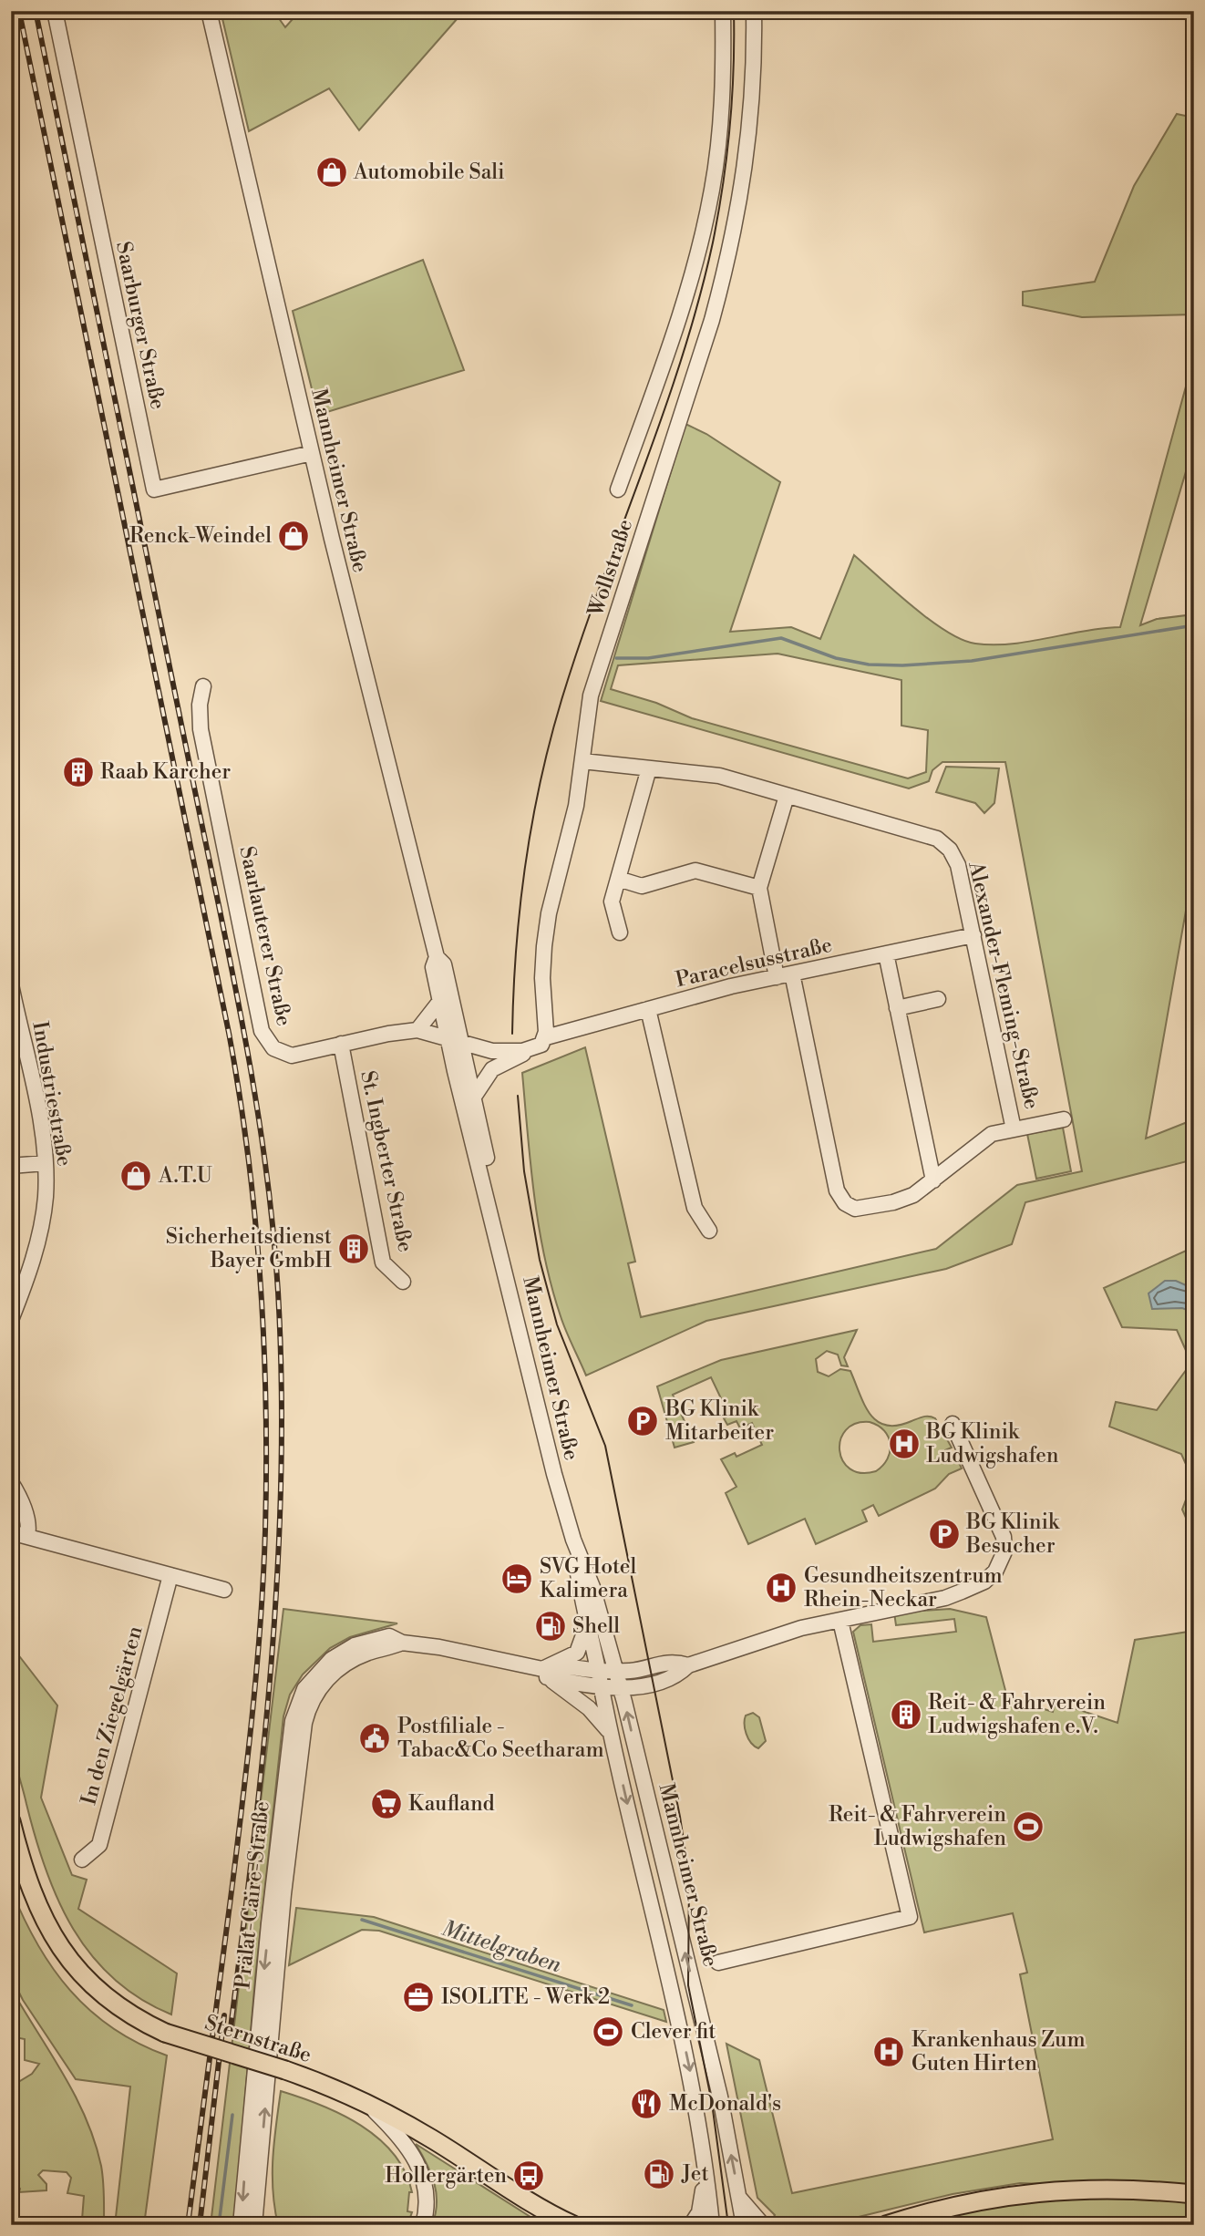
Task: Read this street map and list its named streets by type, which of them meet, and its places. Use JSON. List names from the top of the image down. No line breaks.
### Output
{"streets":{"main road":["Sternstraße"],"street":["Saarburger Straße","Mannheimer Straße","Wollstraße","Saarlauterer Straße","Paracelsusstraße","Alexander-Fleming-Straße","Industriestraße","St. Ingberter Straße","In den Ziegelgärten","Prälat-Caire-Straße"]},"crossings":[["Saarburger Straße","Mannheimer Straße"],["Mannheimer Straße","Saarlauterer Straße"],["Mannheimer Straße","Prälat-Caire-Straße"],["Wollstraße","Paracelsusstraße"],["Wollstraße","Alexander-Fleming-Straße"],["Saarlauterer Straße","St. Ingberter Straße"],["Paracelsusstraße","Alexander-Fleming-Straße"]],"water":["Mittelgraben"],"places":{"shop":["Automobile Sali","Renck-Weindel","A.T.U"],"building":["Raab Karcher","Sicherheitsdienst Bayer GmbH","Reit- & Fahrverein Ludwigshafen e.V."],"parking":["BG Klinik Mitarbeiter","BG Klinik Besucher"],"hospital":["BG Klinik Ludwigshafen","Gesundheitszentrum Rhein-Neckar","Krankenhaus Zum Guten Hirten"],"hotel":["SVG Hotel Kalimera"],"fuel station":["Shell","Jet"],"public building":["Postfiliale - Tabac&Co Seetharam"],"supermarket":["Kaufland"],"sports":["Reit- & Fahrverein Ludwigshafen","Clever fit"],"office":["ISOLITE - Werk 2"],"restaurant":["McDonald's"],"bus stop":["Hollergärten"]}}
